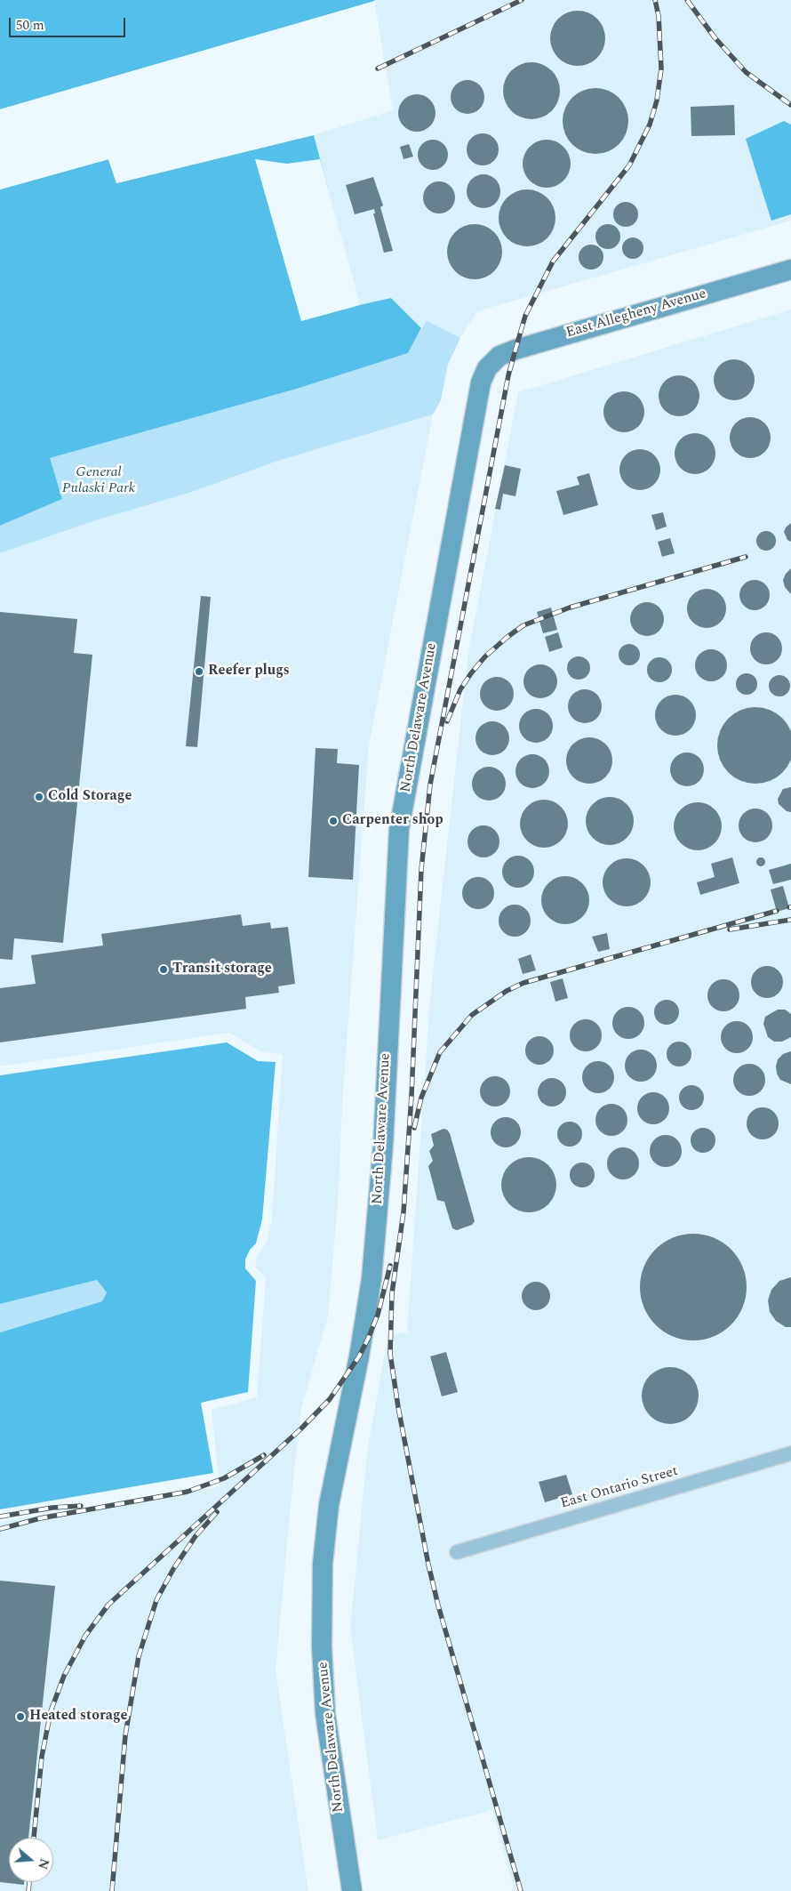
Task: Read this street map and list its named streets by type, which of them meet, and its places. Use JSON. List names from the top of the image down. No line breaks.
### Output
{"streets":{"street":["East Allegheny Avenue","North Delaware Avenue","East Ontario Street"]},"crossings":[["East Allegheny Avenue","North Delaware Avenue"]],"parks":["General Pulaski Park"],"places":["Reefer plugs","Cold Storage","Carpenter shop","Transit storage","Heated storage"],"scale_bar":"50 m","north":"right"}
